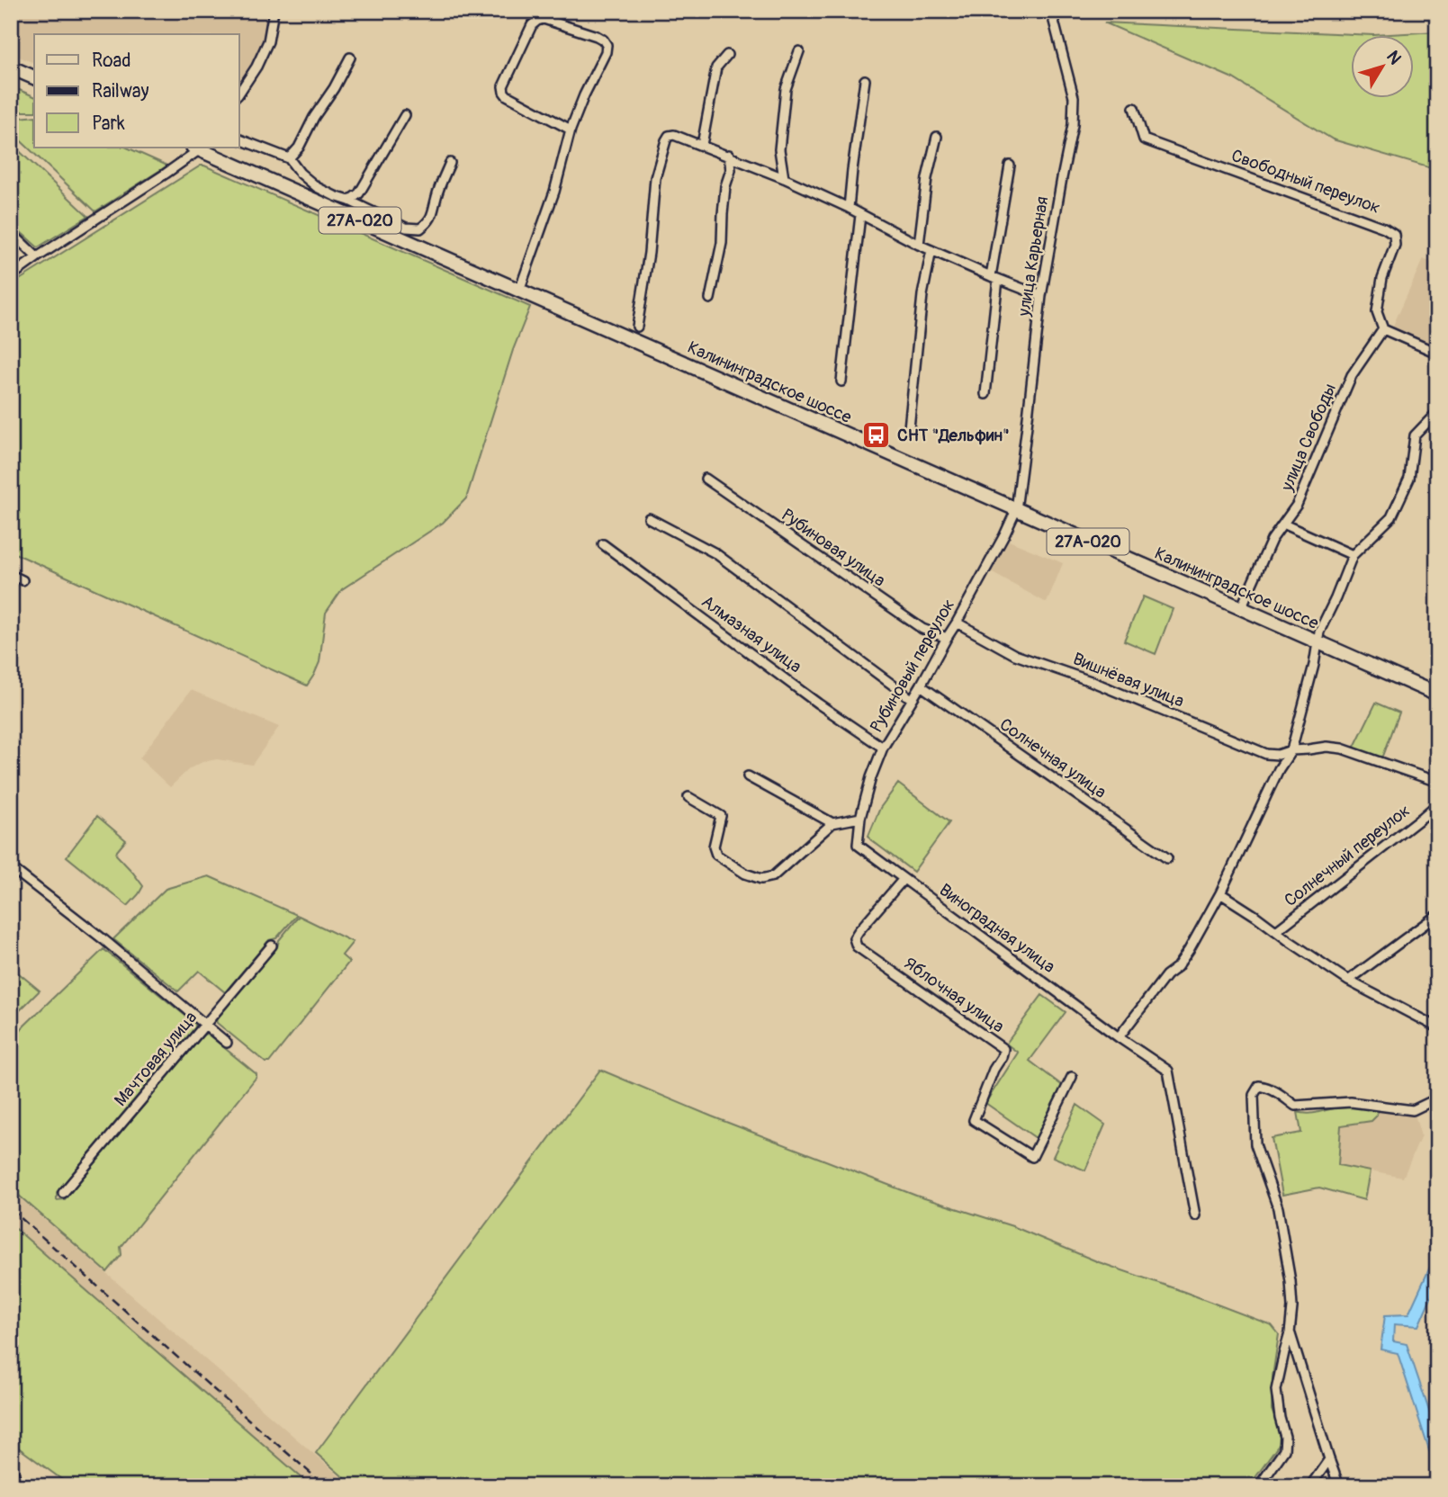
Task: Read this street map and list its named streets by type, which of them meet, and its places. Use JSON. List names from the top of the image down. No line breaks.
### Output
{"streets":{"main road":["27А-020","Калининградское шоссе"],"street":["Свободный переулок","улица Карьерная","улица Свободы","Рубиновая улица","Алмазная улица","Рубиновый переулок","Вишнёвая улица","Солнечная улица","Солнечный переулок","Виноградная улица","Яблочная улица","Мачтовая улица"]},"crossings":[["Свободный переулок","улица Свободы"],["улица Карьерная","Калининградское шоссе"],["улица Карьерная","Рубиновый переулок"],["Калининградское шоссе","улица Свободы"],["Калининградское шоссе","Рубиновый переулок"],["Рубиновая улица","Рубиновый переулок"],["Алмазная улица","Рубиновый переулок"],["Рубиновый переулок","Вишнёвая улица"],["Рубиновый переулок","Солнечная улица"],["Рубиновый переулок","Виноградная улица"],["Виноградная улица","Яблочная улица"]],"places":{"bus stop":["СНТ \"Дельфин\""]},"legend":["Road","Railway","Park"],"north":"top right"}
